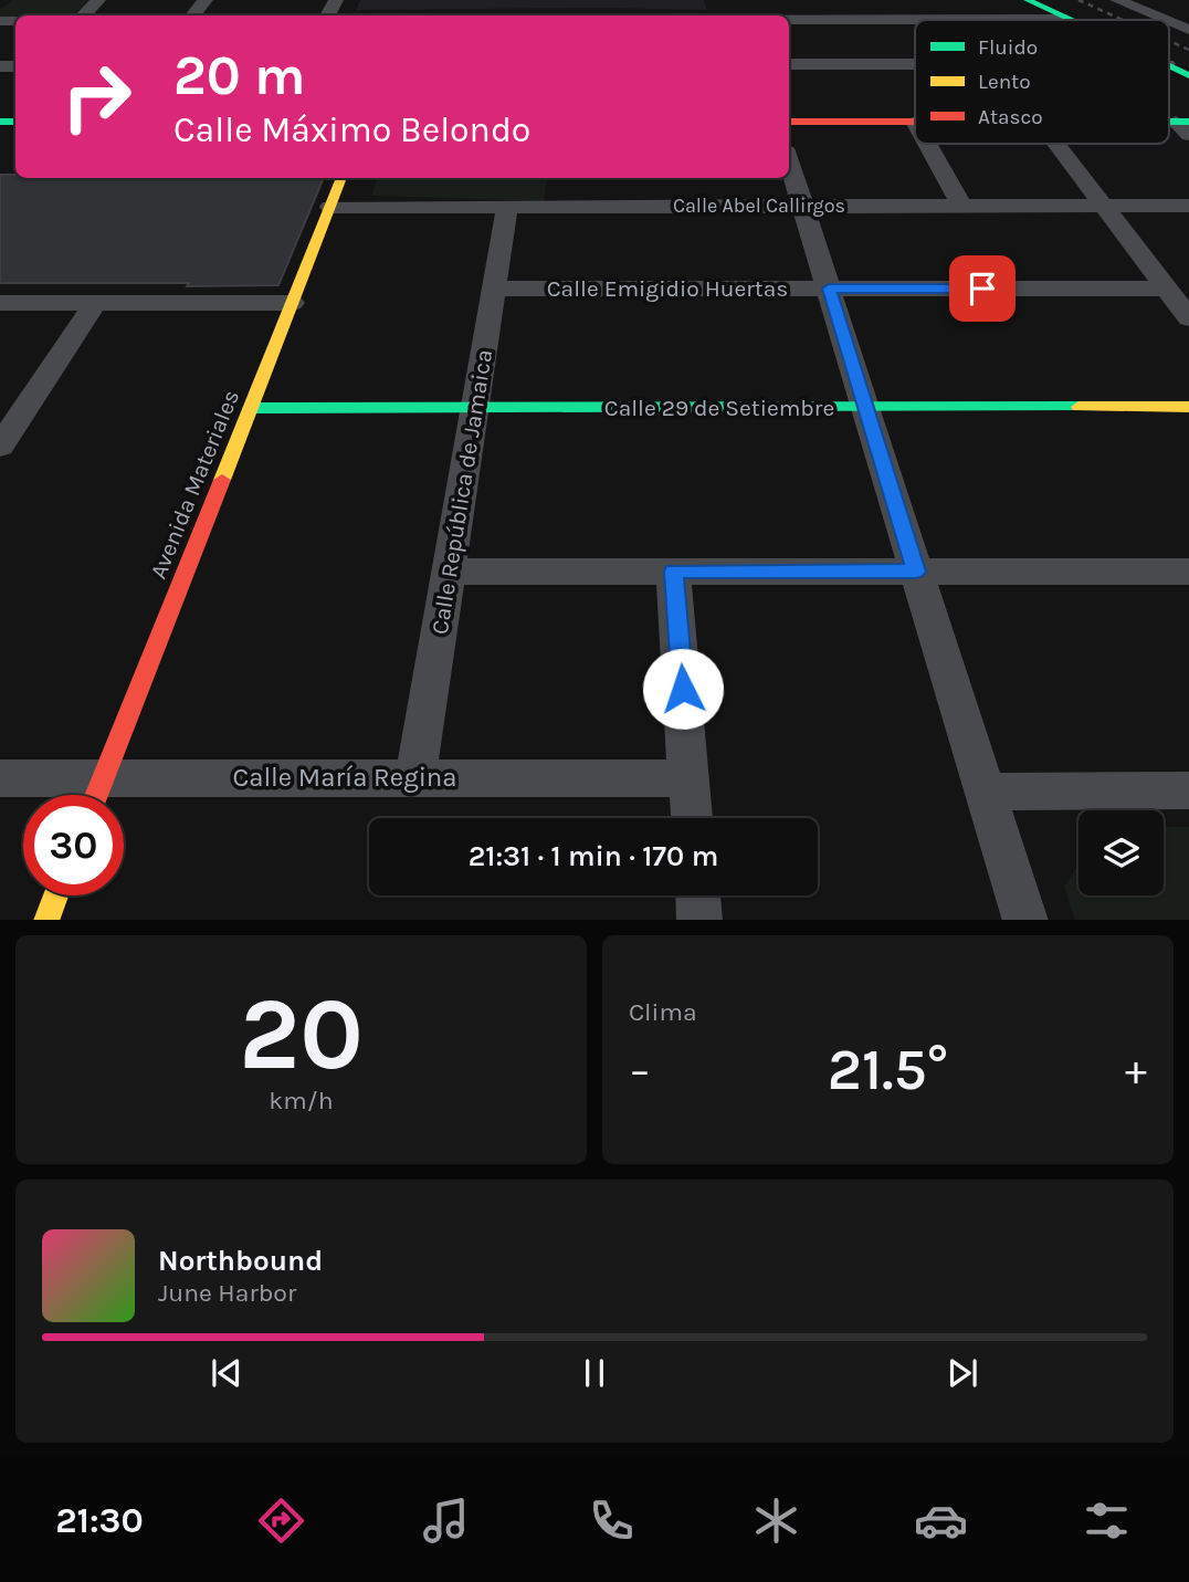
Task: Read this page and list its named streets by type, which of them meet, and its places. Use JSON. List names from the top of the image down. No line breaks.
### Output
{"streets":{"street":["Calle Abel Callirgos","Calle Emigidio Huertas","Calle 29 de Setiembre","Avenida Materiales","Calle República de Jamaica","Calle María Regina"]},"crossings":[["Calle Abel Callirgos","Avenida Materiales"],["Calle Abel Callirgos","Calle República de Jamaica"],["Calle Emigidio Huertas","Calle República de Jamaica"],["Calle 29 de Setiembre","Avenida Materiales"],["Calle 29 de Setiembre","Calle República de Jamaica"],["Avenida Materiales","Calle María Regina"],["Calle República de Jamaica","Calle María Regina"]],"legend":["Fluido","Lento","Atasco"],"page":{"turn":["20 m","Calle Máximo Belondo"],"limit":"30","trip":"21:31 · 1 min · 170 m","tile":[["20","km/h"],"Clima"],"heat":["−","21.5°","+"],"song":["Northbound","June Harbor"],"tabs":"21:30"}}
